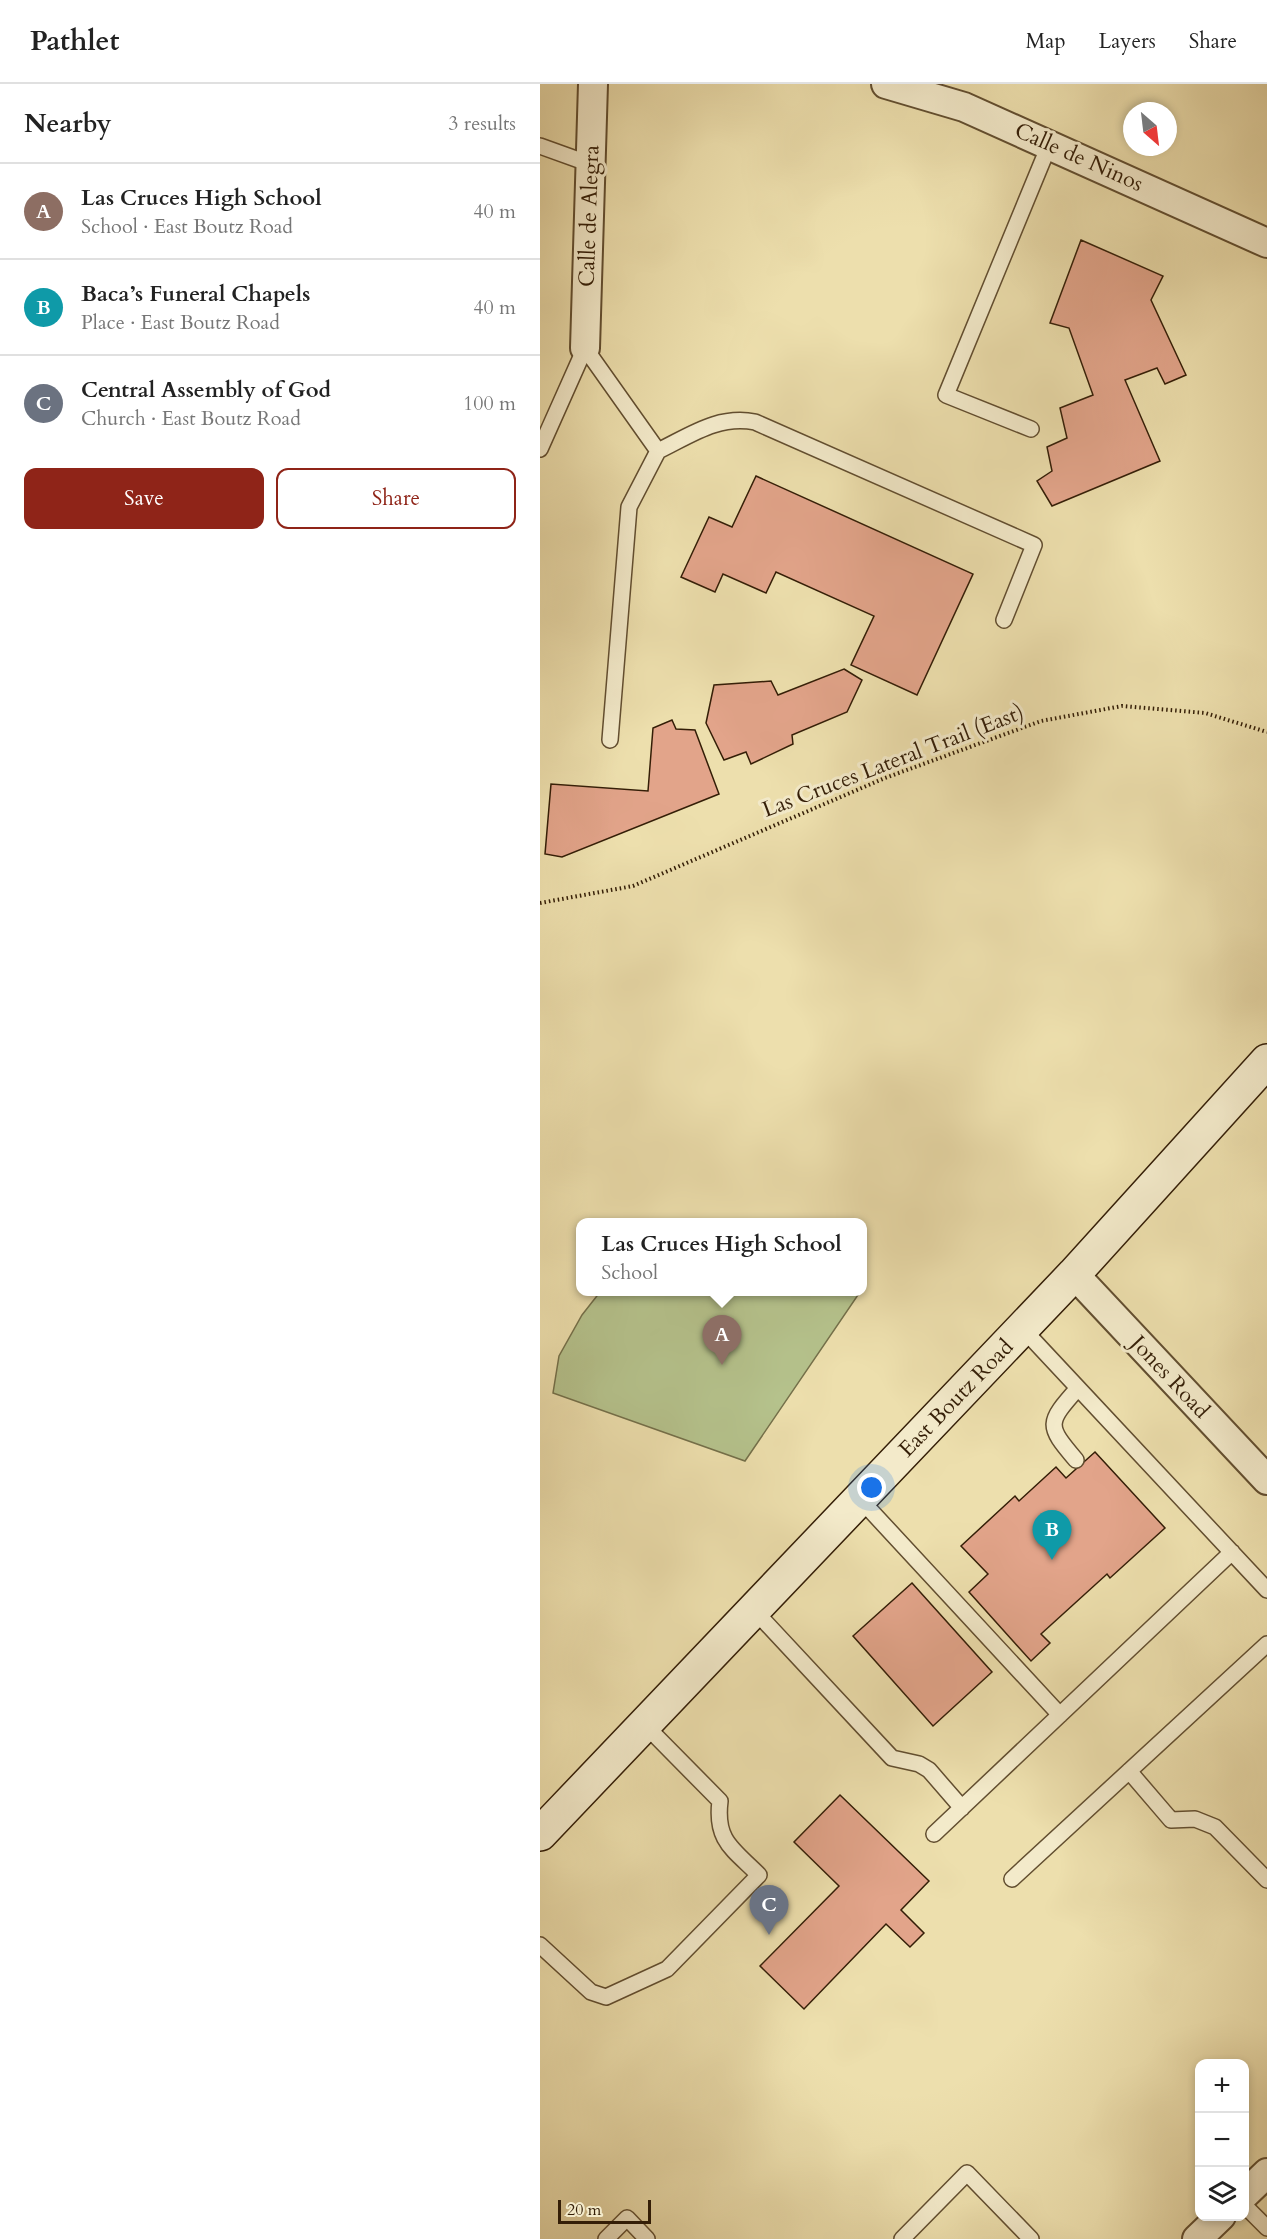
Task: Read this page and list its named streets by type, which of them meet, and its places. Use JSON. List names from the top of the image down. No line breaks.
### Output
{"streets":{"main road":["East Boutz Road"],"street":["Calle de Ninos","Calle de Alegra","Jones Road"],"path":["Las Cruces Lateral Trail (East)"]},"crossings":[["Jones Road","East Boutz Road"]],"scale_bar":"20 m","north":"bottom right","page":{"header":"Pathlet","nav":["Map","Layers","Share"],"heading":["Nearby","3 results"],"list":[{"mark":"A","name":"Las Cruces High School","note":"School · East Boutz Road","value":"40 m"},{"mark":"B","name":"Baca’s Funeral Chapels","note":"Place · East Boutz Road","value":"40 m"},{"mark":"C","name":"Central Assembly of God","note":"Church · East Boutz Road","value":"100 m"}],"buttons":["Save","Share"],"popup":["Las Cruces High School","School"],"pins":["A","B","C"],"map_buttons":["+","−"],"scale":"20 m"}}
